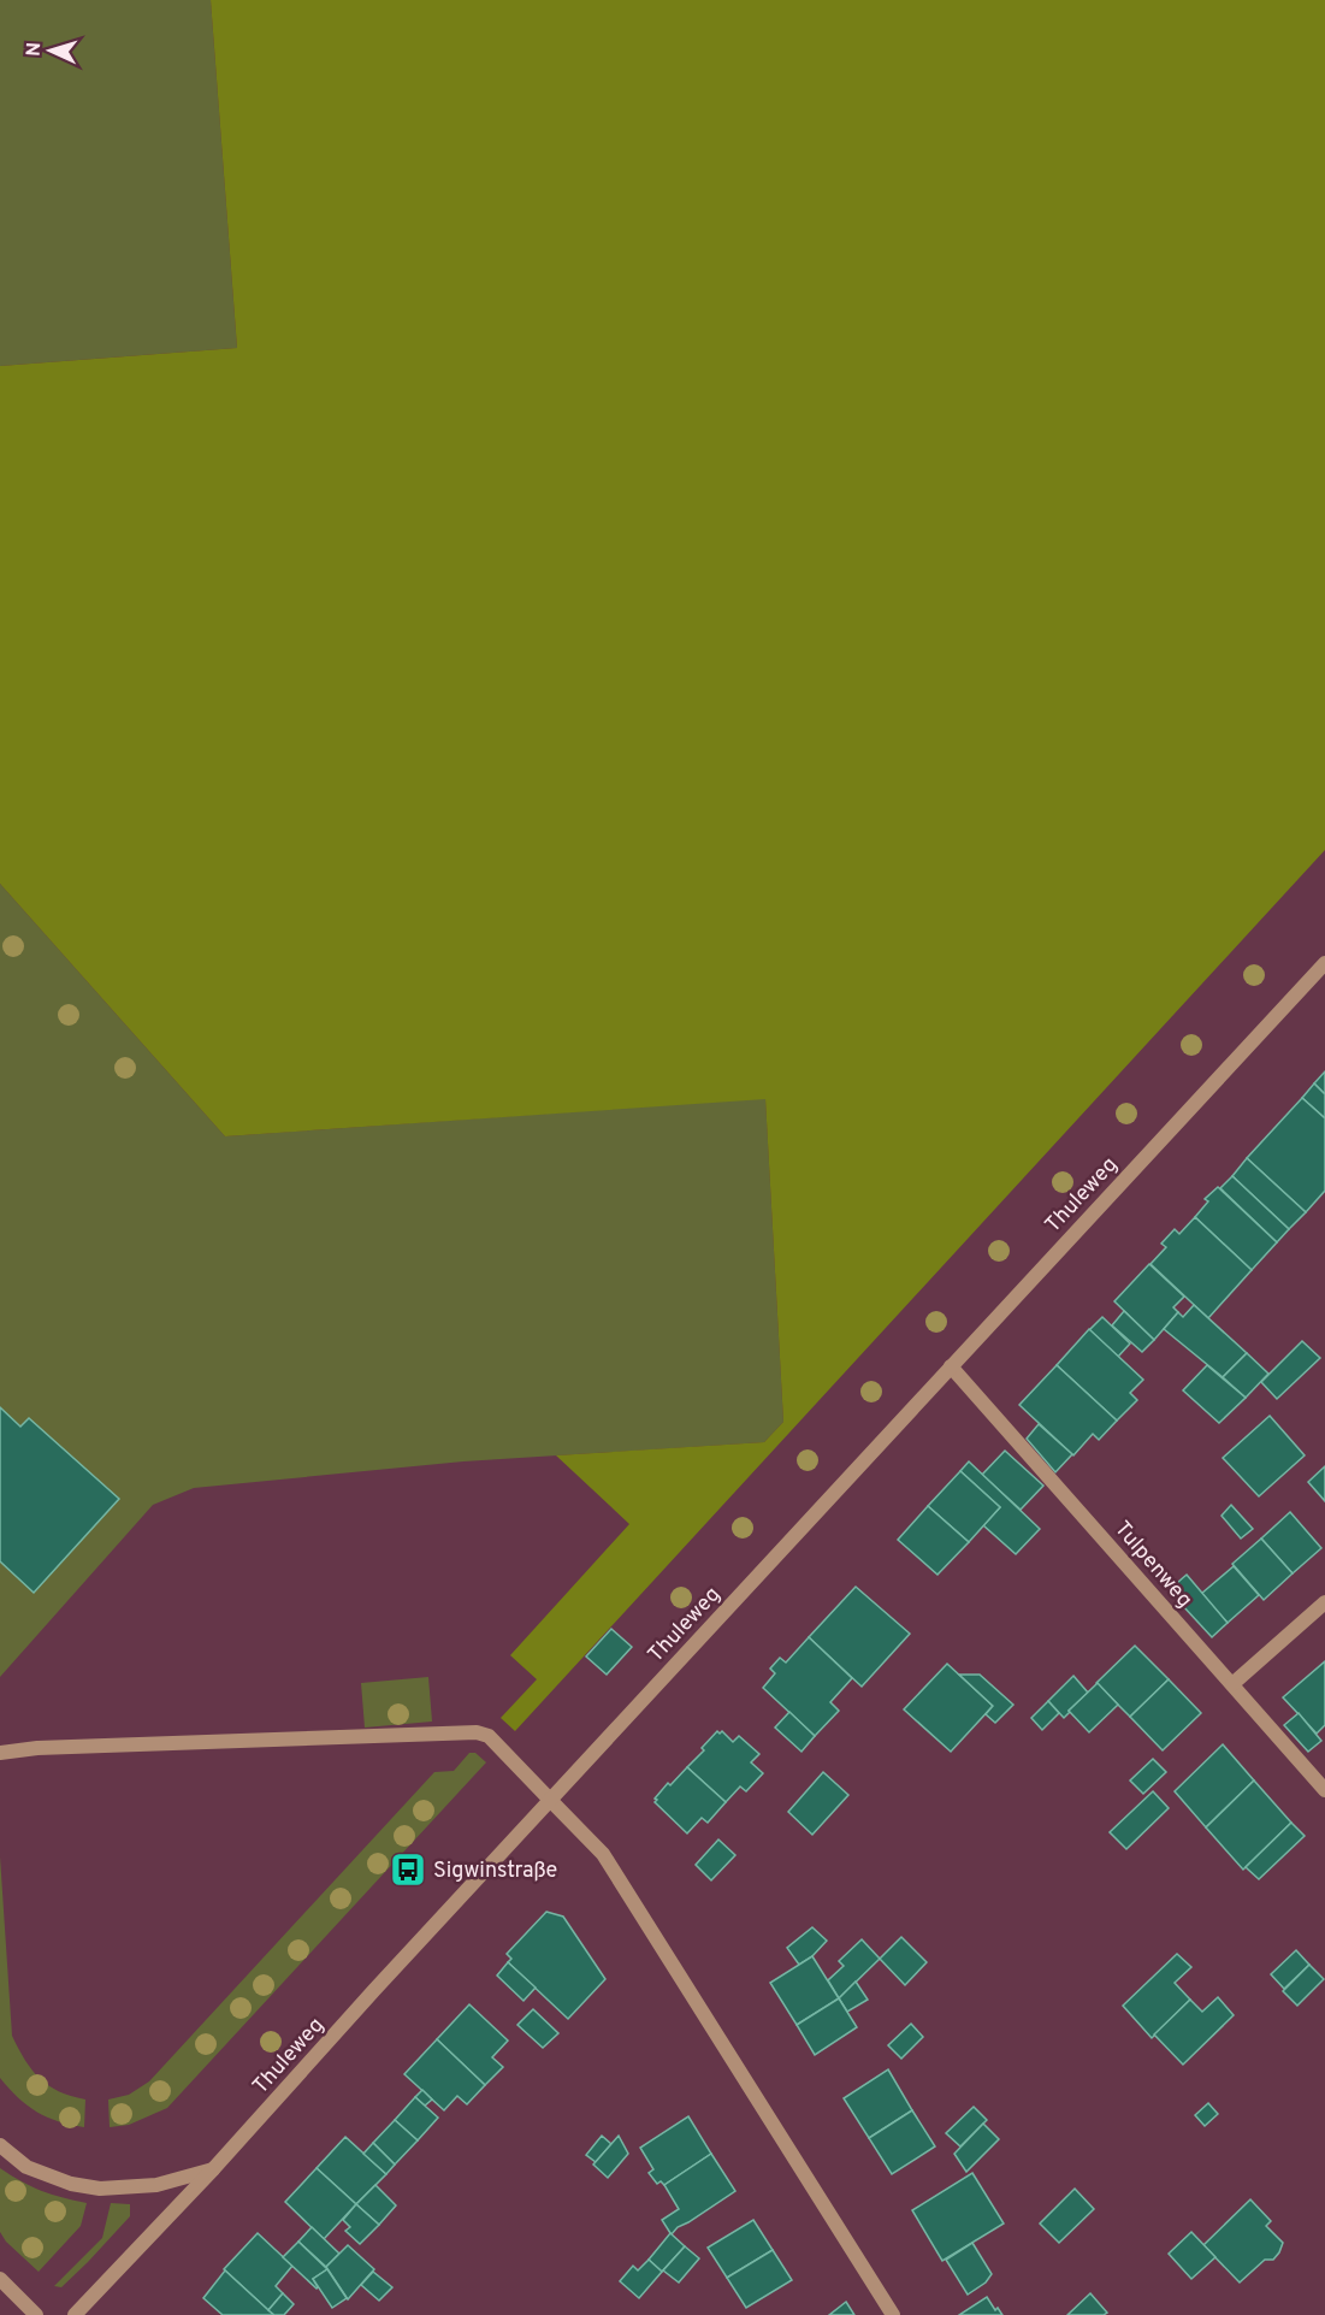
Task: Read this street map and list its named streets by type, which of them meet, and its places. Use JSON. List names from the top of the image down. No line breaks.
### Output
{"streets":{"street":["Thuleweg","Tulpenweg"]},"crossings":[["Thuleweg","Tulpenweg"]],"places":{"bus stop":["Sigwinstraße"]},"north":"left"}
